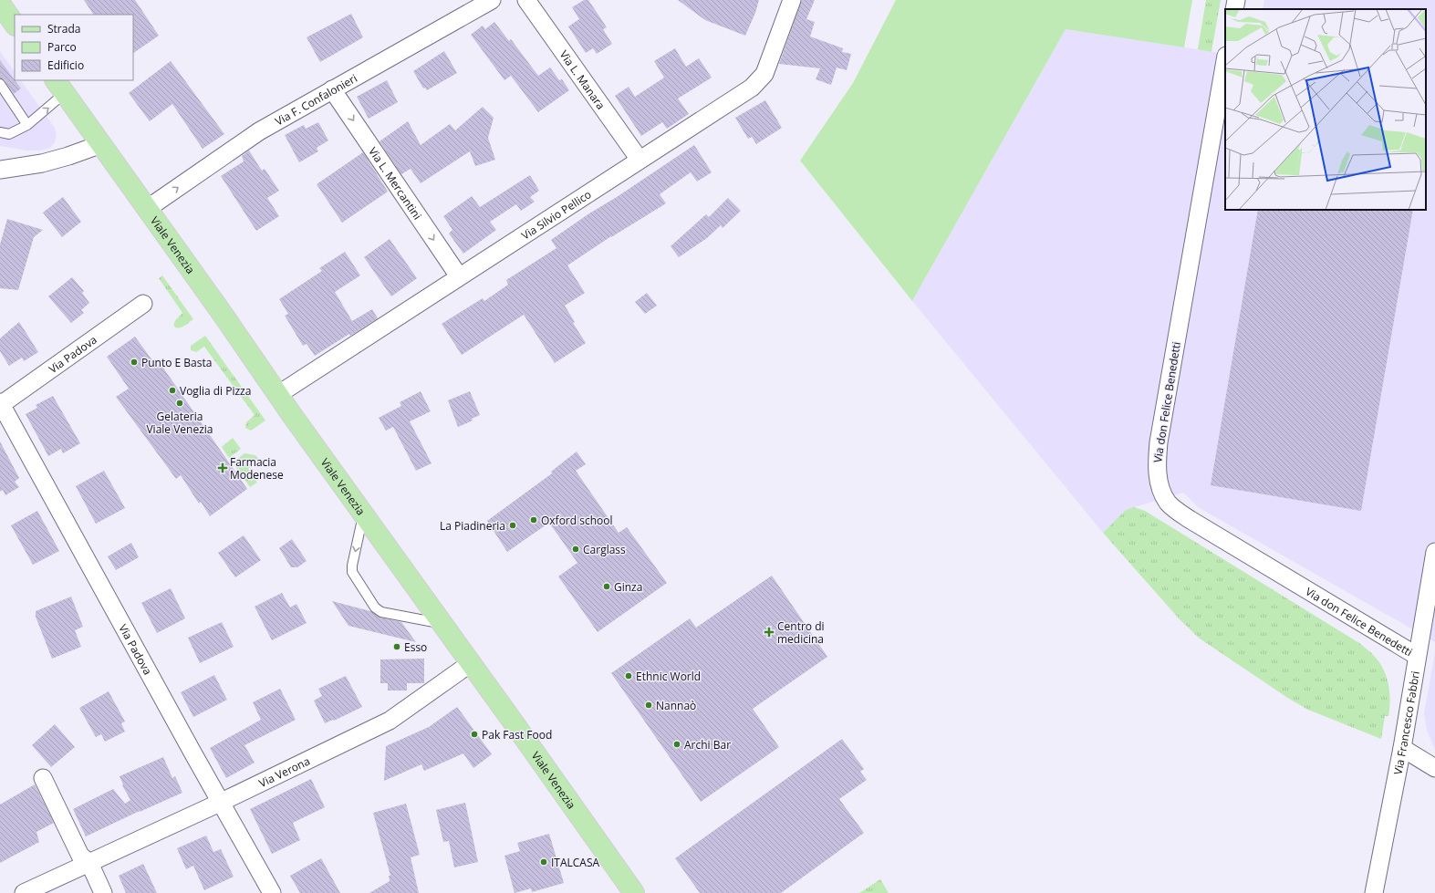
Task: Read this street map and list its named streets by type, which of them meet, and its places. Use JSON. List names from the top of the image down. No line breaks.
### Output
{"streets":{"main road":["Viale Venezia"],"street":["Via L. Manara","Via F. Confalonieri","Via L. Mercantini","Via Silvio Pellico","Via Padova","Via don Felice Benedetti","Via Francesco Fabbri","Via Verona"]},"crossings":[["Via L. Manara","Via Silvio Pellico"],["Via F. Confalonieri","Via L. Mercantini"],["Via F. Confalonieri","Viale Venezia"],["Via L. Mercantini","Via Silvio Pellico"],["Via Silvio Pellico","Viale Venezia"],["Viale Venezia","Via Verona"],["Via Padova","Via Verona"],["Via don Felice Benedetti","Via Francesco Fabbri"]],"one_way":["Via F. Confalonieri","Via L. Mercantini"],"places":{"other":["Punto E Basta","Voglia di Pizza","Gelateria Viale Venezia","Oxford school","La Piadineria","Carglass","Ginza","Esso","Ethnic World","Nannaò","Pak Fast Food","Archi Bar","ITALCASA"],"health":["Farmacia Modenese","Centro di medicina"]},"legend":["Strada","Parco","Edificio"]}
